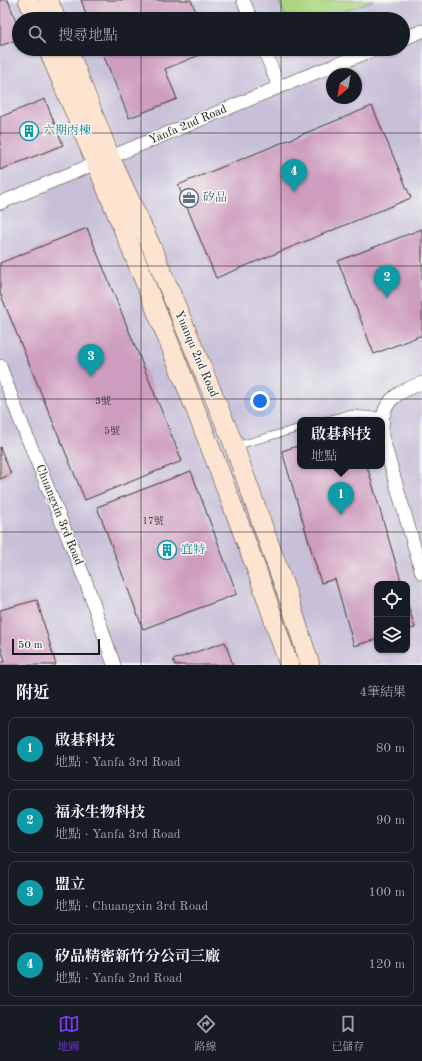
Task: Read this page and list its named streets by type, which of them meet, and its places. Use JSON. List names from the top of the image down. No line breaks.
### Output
{"streets":{"street":["Yanfa 2nd Road","Yuanqu 2nd Road","Chuangxin 3rd Road"]},"crossings":[["Yanfa 2nd Road","Yuanqu 2nd Road"]],"places":{"building":["六期丙棟","宜特"],"office":["矽品"]},"house_numbers":["3號","5號","17號"],"scale_bar":"50 m","north":"bottom left","page":{"search":"搜尋地點","pins":["4","2","3","1"],"popup":["啟碁科技","地點"],"scale":"50 m","heading":["附近","4筆結果"],"list":[{"mark":"1","name":"啟碁科技","note":"地點 · Yanfa 3rd Road","value":"80 m"},{"mark":"2","name":"福永生物科技","note":"地點 · Yanfa 3rd Road","value":"90 m"},{"mark":"3","name":"盟立","note":"地點 · Chuangxin 3rd Road","value":"100 m"},{"mark":"4","name":"矽品精密新竹分公司三廠","note":"地點 · Yanfa 2nd Road","value":"120 m"}],"nav":["地圖","路線","已儲存"]}}
